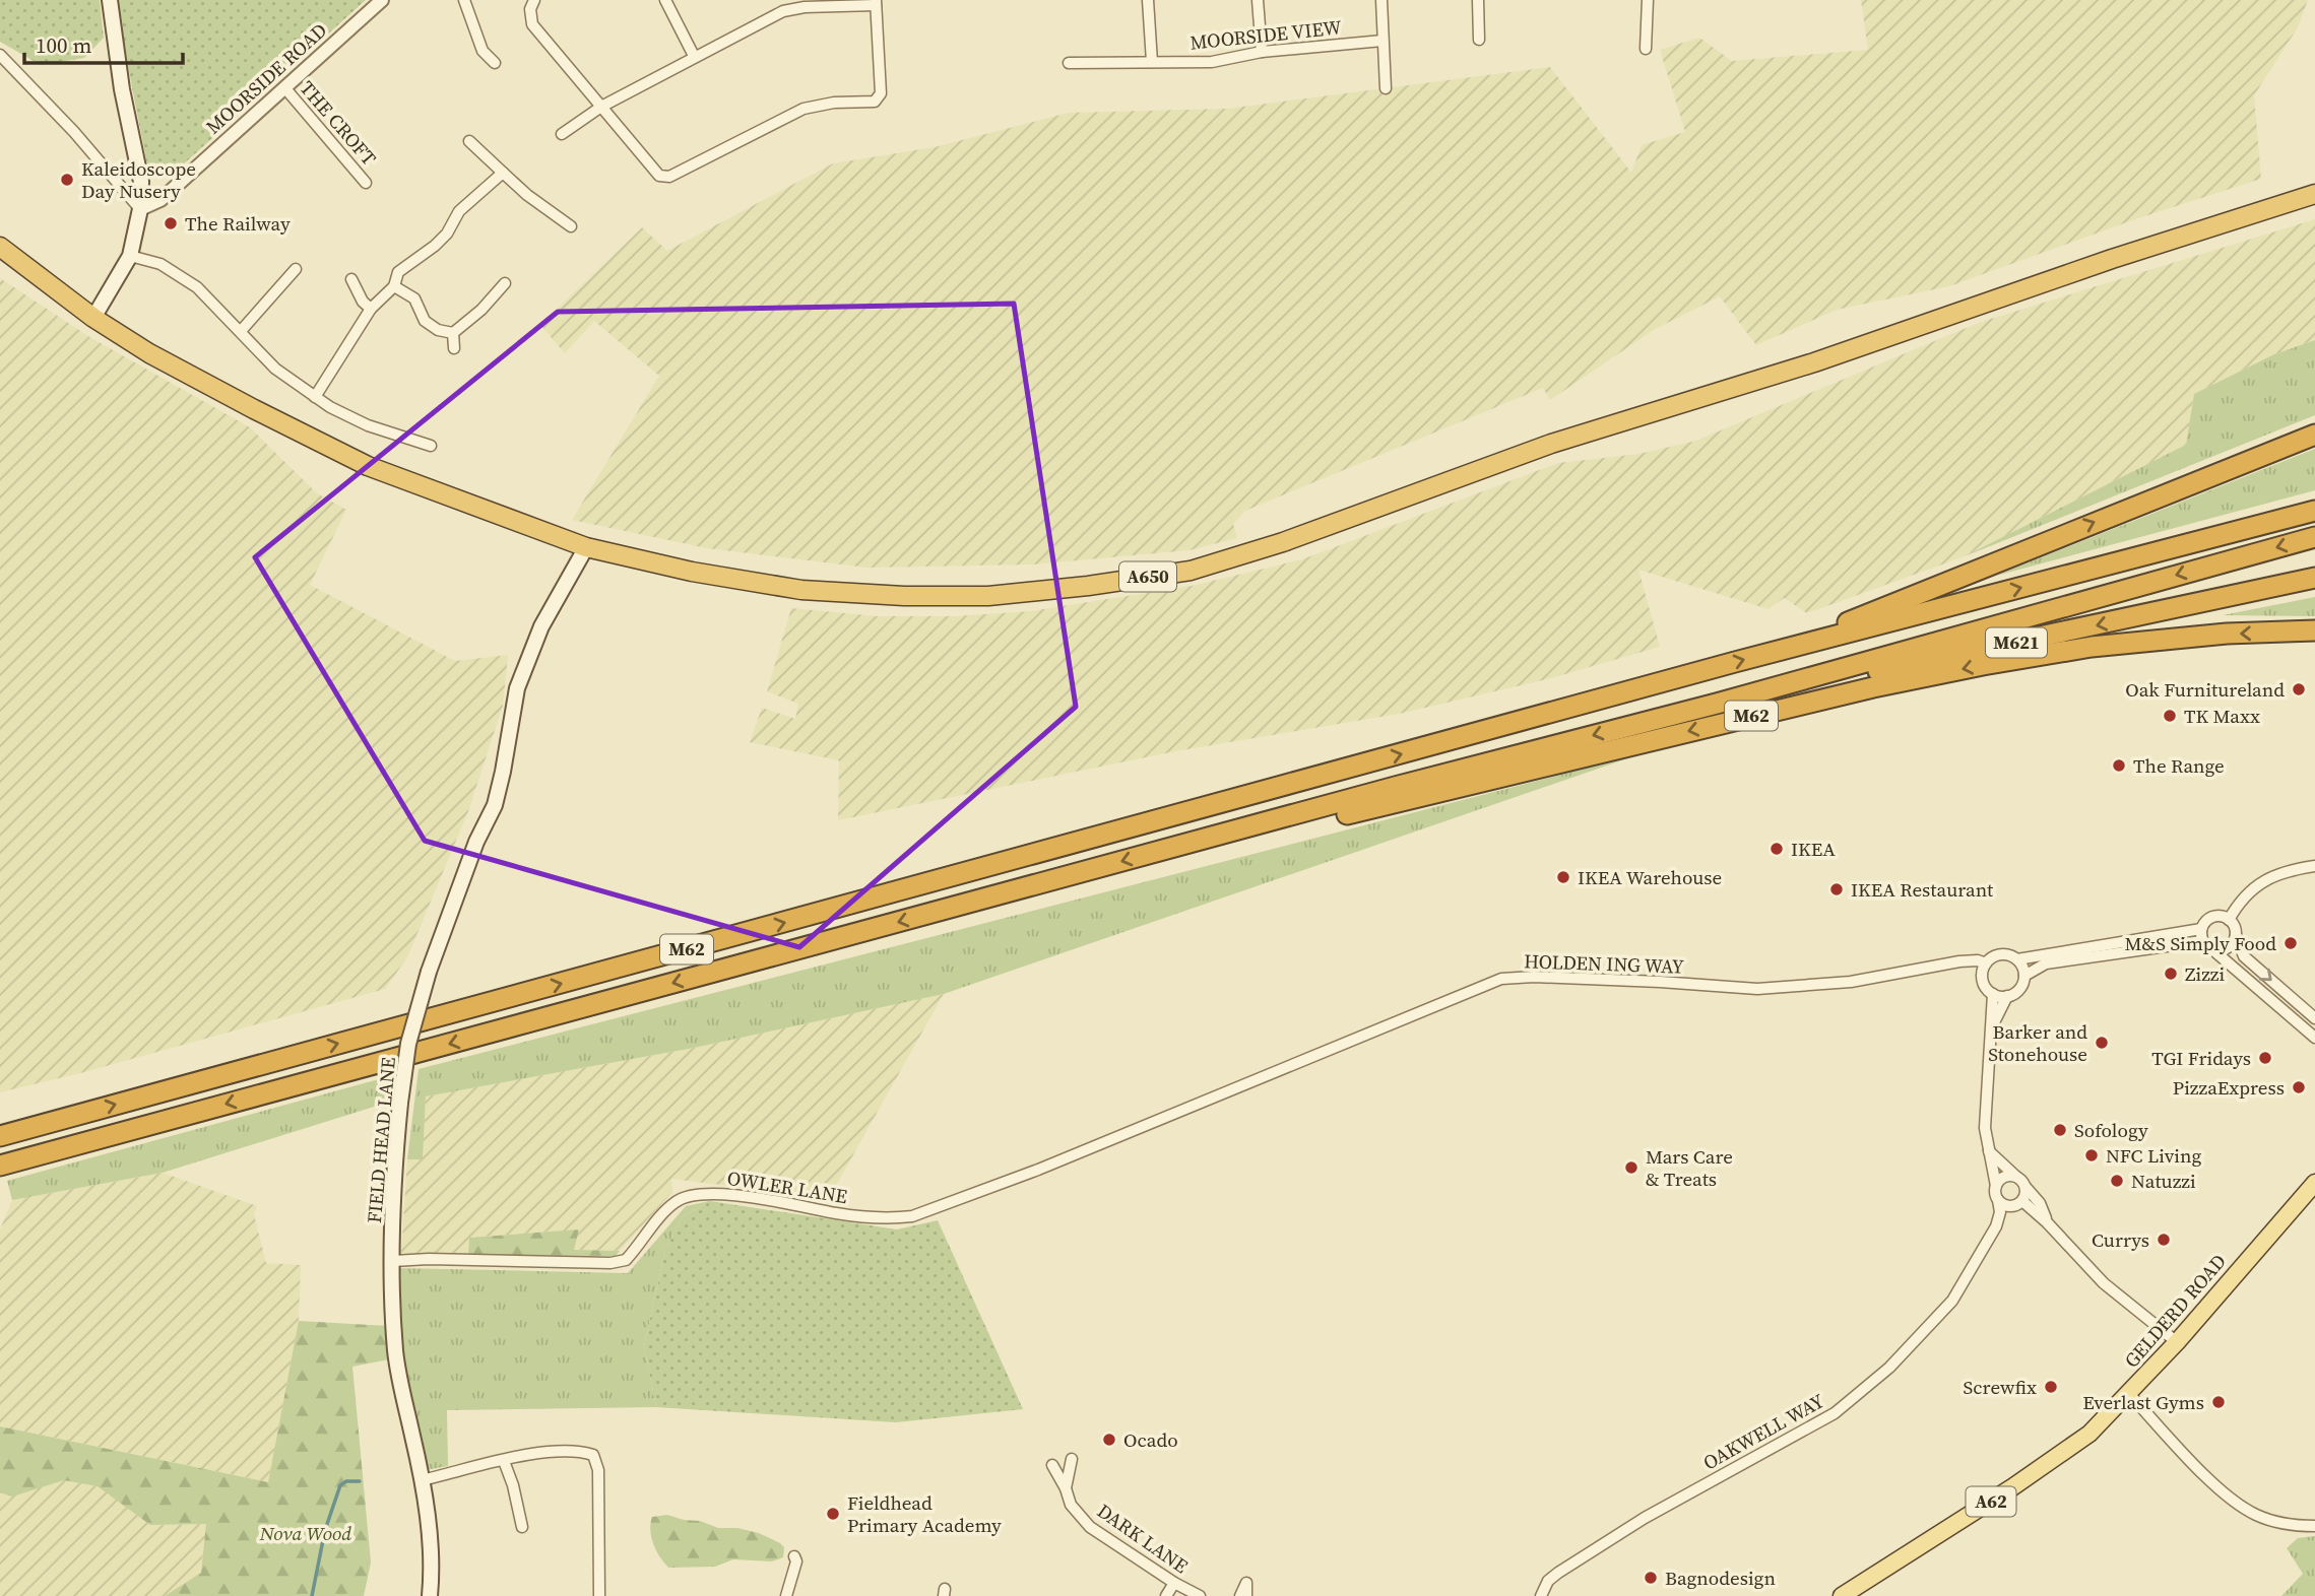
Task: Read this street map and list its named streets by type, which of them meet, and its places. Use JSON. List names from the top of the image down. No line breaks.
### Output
{"streets":{"highway":["A650","M621","M62"],"main road":["FIELD HEAD LANE","GELDERD ROAD","A62"],"street":["MOORSIDE VIEW","MOORSIDE ROAD","THE CROFT","HOLDEN ING WAY","OWLER LANE","OAKWELL WAY","DARK LANE"]},"crossings":[["MOORSIDE ROAD","THE CROFT"],["A650","FIELD HEAD LANE"],["M621","M62"],["HOLDEN ING WAY","OWLER LANE"],["FIELD HEAD LANE","OWLER LANE"]],"parks":["Nova Wood"],"places":["Kaleidoscope Day Nusery","The Railway","Oak Furnitureland","TK Maxx","The Range","IKEA","IKEA Warehouse","IKEA Restaurant","M&S Simply Food","Zizzi","Barker and Stonehouse","TGI Fridays","PizzaExpress","Sofology","NFC Living","Mars Care & Treats","Natuzzi","Currys","Screwfix","Everlast Gyms","Ocado","Fieldhead Primary Academy","Bagnodesign"],"scale_bar":"100 m"}
